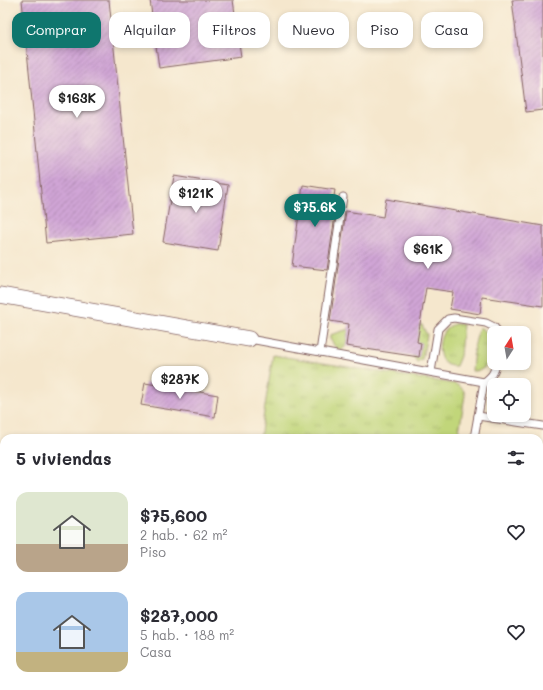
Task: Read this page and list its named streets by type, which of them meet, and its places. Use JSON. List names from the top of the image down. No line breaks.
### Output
{"north":"top","page":{"chip":["Comprar","Alquilar","Filtros","Nuevo","Piso","Casa"],"price":["$163K","$121K","$75.6K","$61K","$287K"],"heading":"5 viviendas","list":[{"name":"$75,600","note":"2 hab. · 62 m² · Piso"},{"name":"$287,000","note":"5 hab. · 188 m² · Casa"}]}}
